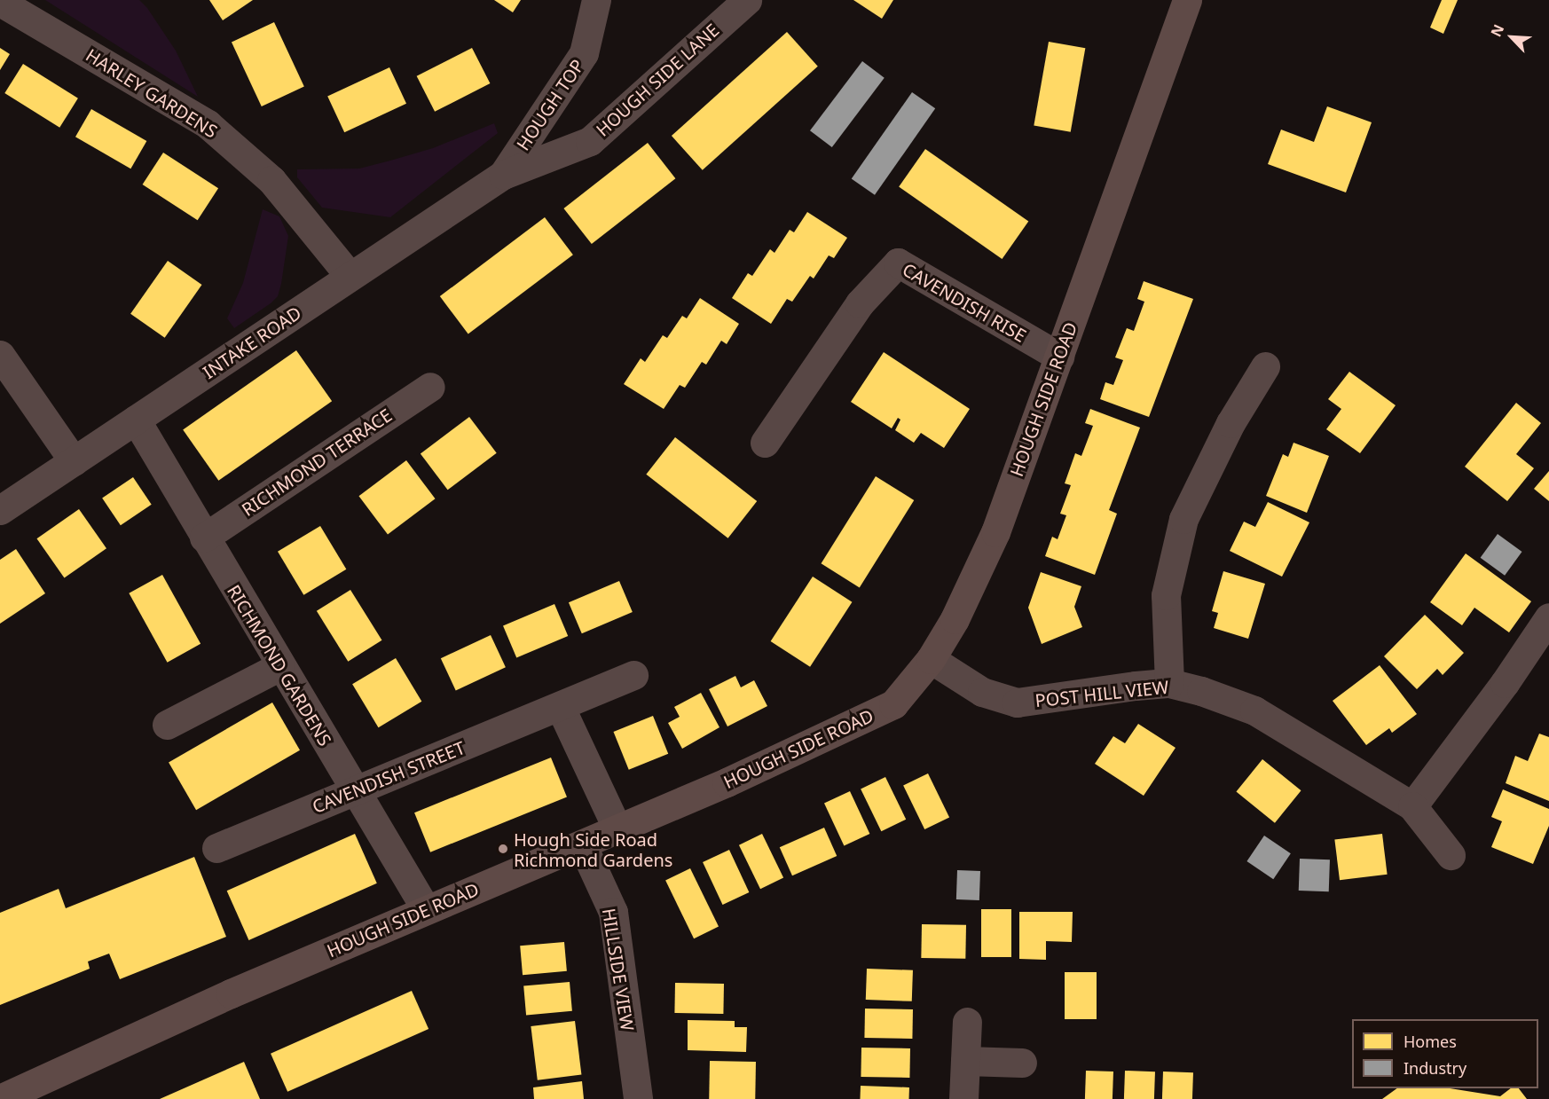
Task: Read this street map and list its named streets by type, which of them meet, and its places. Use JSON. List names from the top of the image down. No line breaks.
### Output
{"streets":{"main road":["HOUGH SIDE ROAD"],"street":["HOUGH SIDE LANE","HARLEY GARDENS","HOUGH TOP","CAVENDISH RISE","INTAKE ROAD","RICHMOND TERRACE","RICHMOND GARDENS","POST HILL VIEW","CAVENDISH STREET","HILLSIDE VIEW"]},"crossings":[["HOUGH SIDE LANE","HOUGH TOP"],["HOUGH SIDE LANE","INTAKE ROAD"],["HARLEY GARDENS","INTAKE ROAD"],["HOUGH TOP","INTAKE ROAD"],["CAVENDISH RISE","HOUGH SIDE ROAD"],["INTAKE ROAD","RICHMOND GARDENS"],["HOUGH SIDE ROAD","RICHMOND GARDENS"],["HOUGH SIDE ROAD","POST HILL VIEW"],["HOUGH SIDE ROAD","HILLSIDE VIEW"],["RICHMOND TERRACE","RICHMOND GARDENS"],["RICHMOND GARDENS","CAVENDISH STREET"]],"places":["Hough Side Road Richmond Gardens"],"legend":["Homes","Industry"],"north":"top left"}
